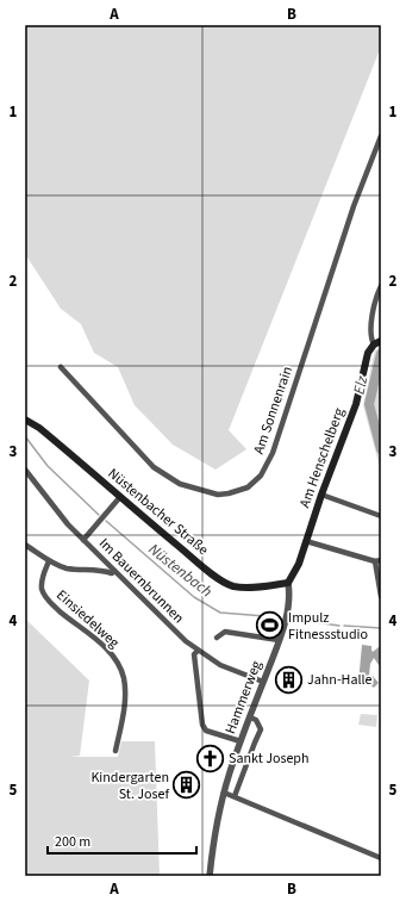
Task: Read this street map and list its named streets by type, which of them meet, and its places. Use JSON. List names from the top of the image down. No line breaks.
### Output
{"streets":{"main road":["Am Henschelberg","Nüstenbacher Straße"],"street":["Am Sonnenrain","Im Bauernbrunnen","Einsiedelweg","Hammerweg"]},"crossings":[["Am Henschelberg","Nüstenbacher Straße"],["Am Henschelberg","Hammerweg"],["Nüstenbacher Straße","Hammerweg"],["Im Bauernbrunnen","Hammerweg"]],"water":["Elz","Nüstenbach"],"places":{"sports":["Impulz Fitnessstudio"],"building":["Jahn-Halle","Kindergarten St. Josef"],"church":["Sankt Joseph"]},"scale_bar":"200 m","grid":{"columns":["A","B"],"rows":["1","2","3","4","5"]}}
